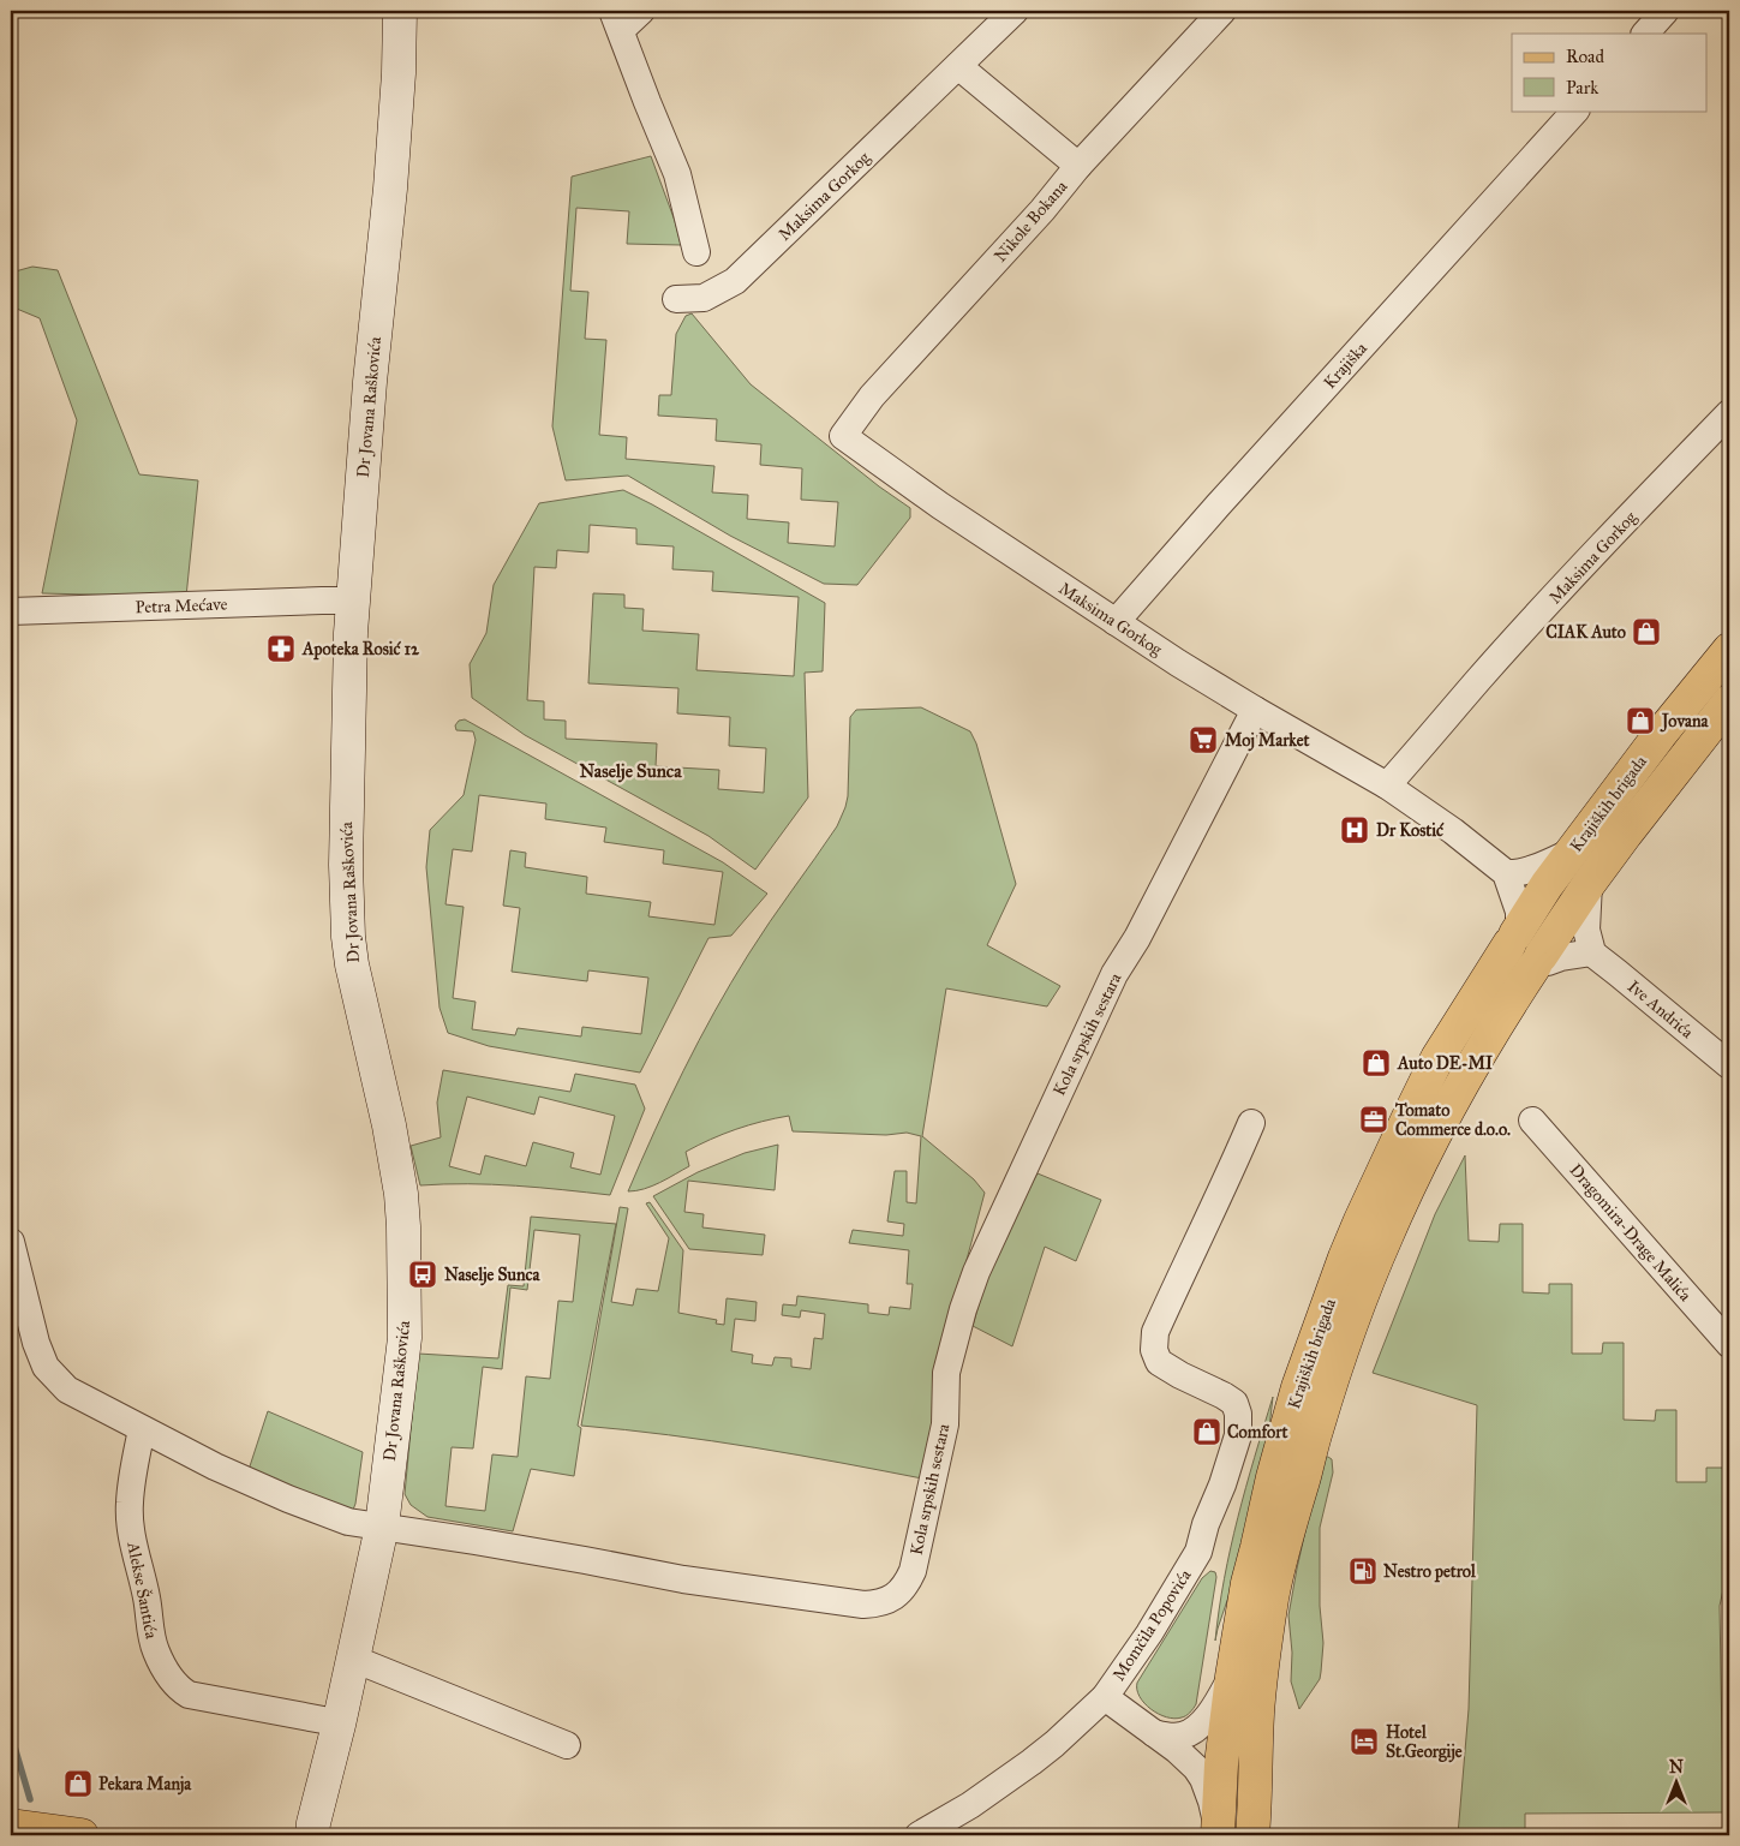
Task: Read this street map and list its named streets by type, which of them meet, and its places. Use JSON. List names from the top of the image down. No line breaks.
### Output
{"streets":{"main road":["Krajiških brigada"],"street":["Maksima Gorkog","Nikole Bokana","Krajiška","Dr Jovana Raškovića","Petra Mećave","Ive Andrića","Kola srpskih sestara","Dragomira-Drage Malića","Alekse Šantića","Momčila Popovića"]},"crossings":[["Maksima Gorkog","Nikole Bokana"],["Maksima Gorkog","Krajiška"],["Maksima Gorkog","Kola srpskih sestara"],["Dr Jovana Raškovića","Petra Mećave"],["Dr Jovana Raškovića","Kola srpskih sestara"],["Dr Jovana Raškovića","Alekse Šantića"],["Krajiških brigada","Momčila Popovića"]],"districts":["Naselje Sunca"],"places":{"shop":["CIAK Auto","Jovana","Auto DE-MI","Comfort","Pekara Manja"],"pharmacy":["Apoteka Rosić 12"],"supermarket":["Moj Market"],"hospital":["Dr Kostić"],"office":["Tomato Commerce d.o.o."],"bus stop":["Naselje Sunca"],"fuel station":["Nestro petrol"],"hotel":["Hotel St.Georgije"]},"legend":["Road","Park"],"north":"top"}
